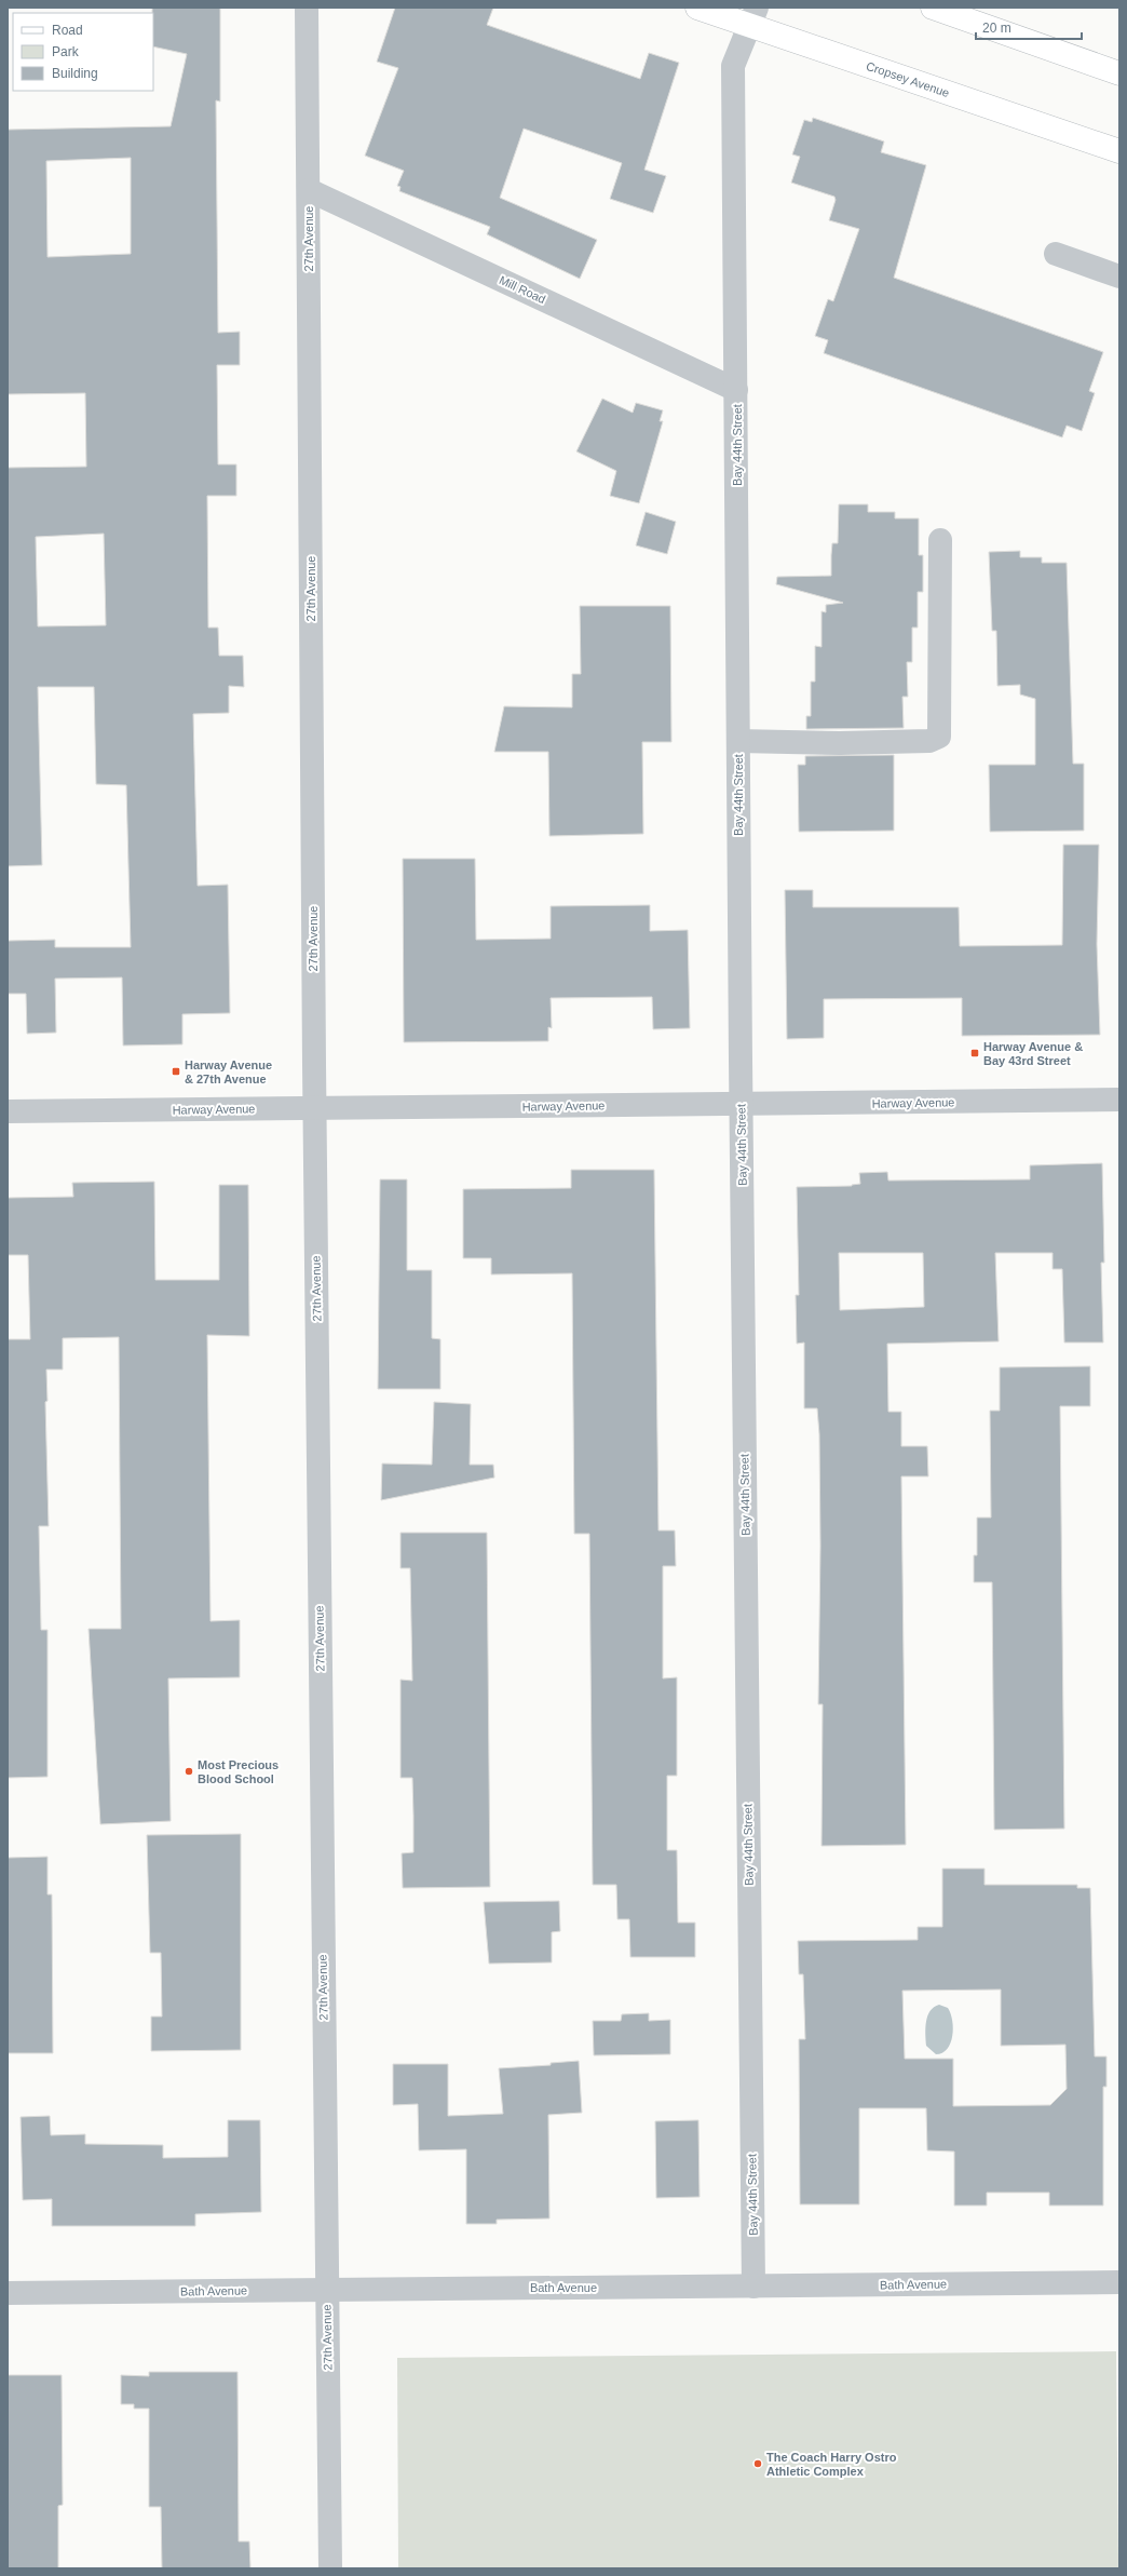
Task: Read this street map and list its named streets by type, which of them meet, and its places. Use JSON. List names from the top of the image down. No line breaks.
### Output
{"streets":{"main road":["Cropsey Avenue"],"street":["27th Avenue","Mill Road","Bay 44th Street","Harway Avenue","Bath Avenue"]},"crossings":[["Cropsey Avenue","Bay 44th Street"],["27th Avenue","Mill Road"],["27th Avenue","Harway Avenue"],["27th Avenue","Bath Avenue"],["Mill Road","Bay 44th Street"],["Bay 44th Street","Harway Avenue"],["Bay 44th Street","Bath Avenue"]],"places":{"transit":["Harway Avenue & Bay 43rd Street","Harway Avenue & 27th Avenue"],"other":["Most Precious Blood School","The Coach Harry Ostro Athletic Complex"]},"legend":["Road","Park","Building"],"scale_bar":"20 m"}
